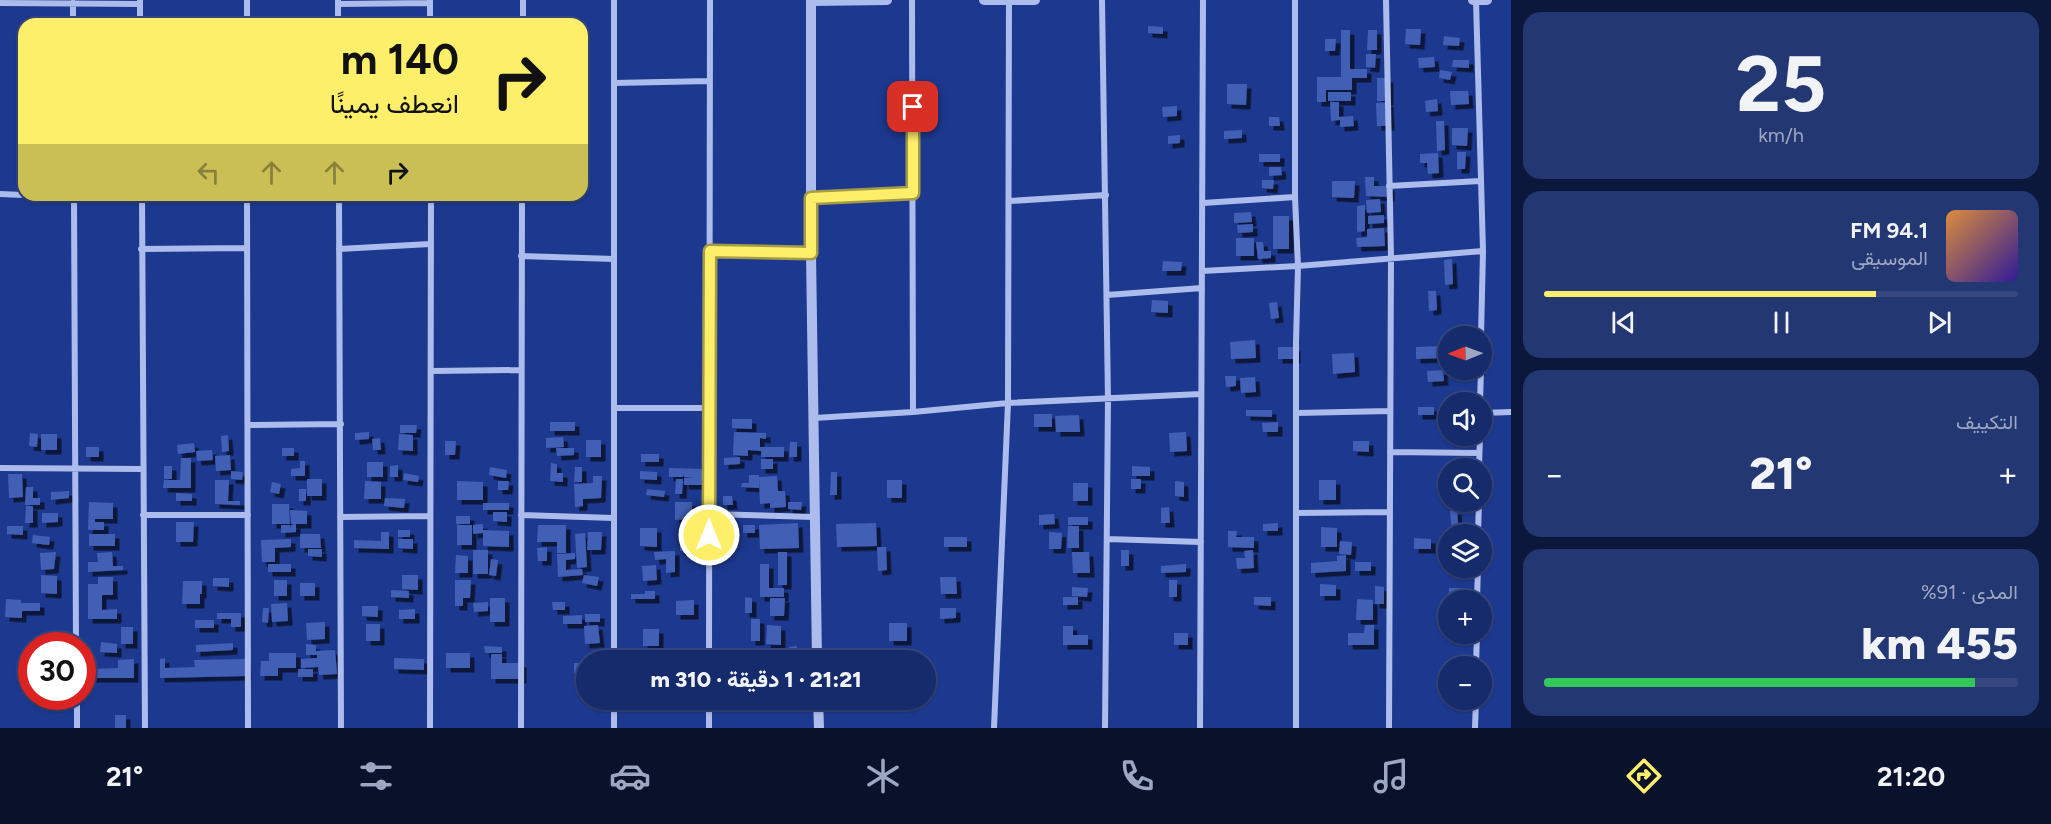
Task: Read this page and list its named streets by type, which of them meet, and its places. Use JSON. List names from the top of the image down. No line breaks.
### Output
{"north":"left","page":{"tile":[["25","km/h"],"التكييف",["المدى · 91%","455 km"]],"turn":["140 m","انعطف يمينًا"],"song":["94.1 FM","الموسيقى"],"map_buttons":["+","−"],"heat":["−","21°","+"],"limit":"30","trip":"21:21 · 1 دقيقة · 310 m","tabs":["21:20","21°"]}}
